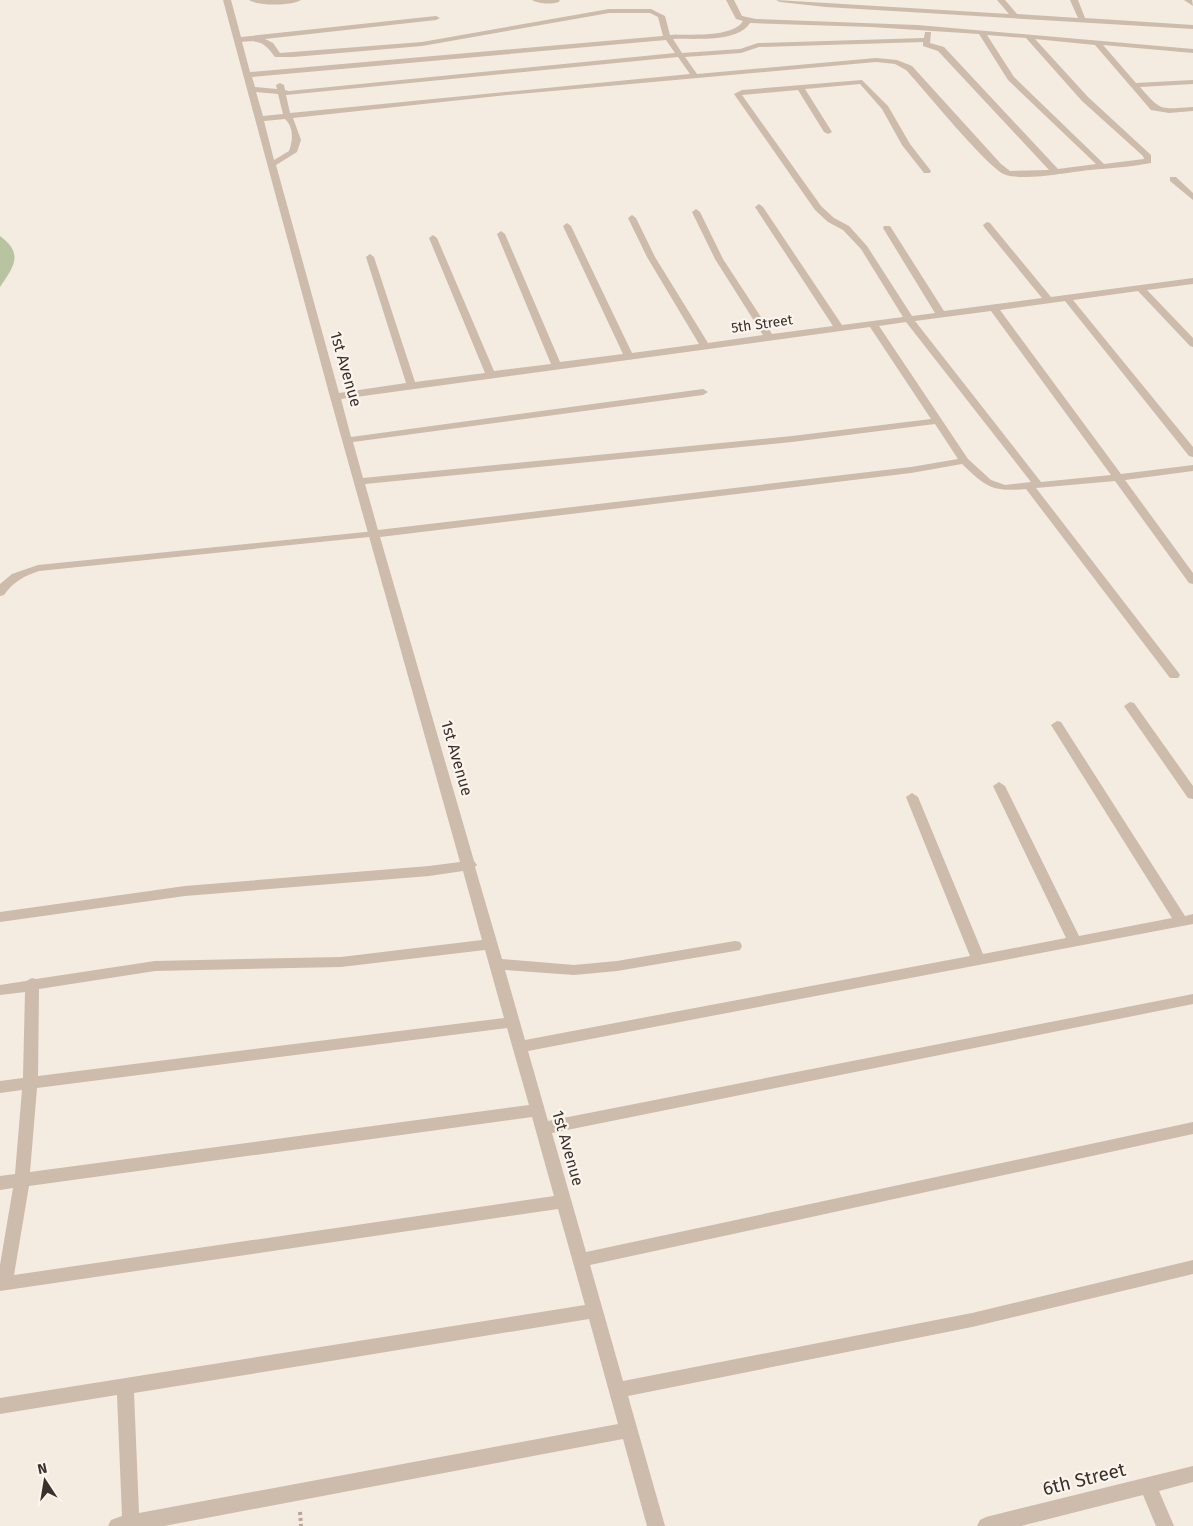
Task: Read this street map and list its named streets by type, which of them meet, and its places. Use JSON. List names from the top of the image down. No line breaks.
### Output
{"streets":{"street":["5th Street","1st Avenue","6th Street"]},"crossings":[["5th Street","1st Avenue"]],"north":"top"}
